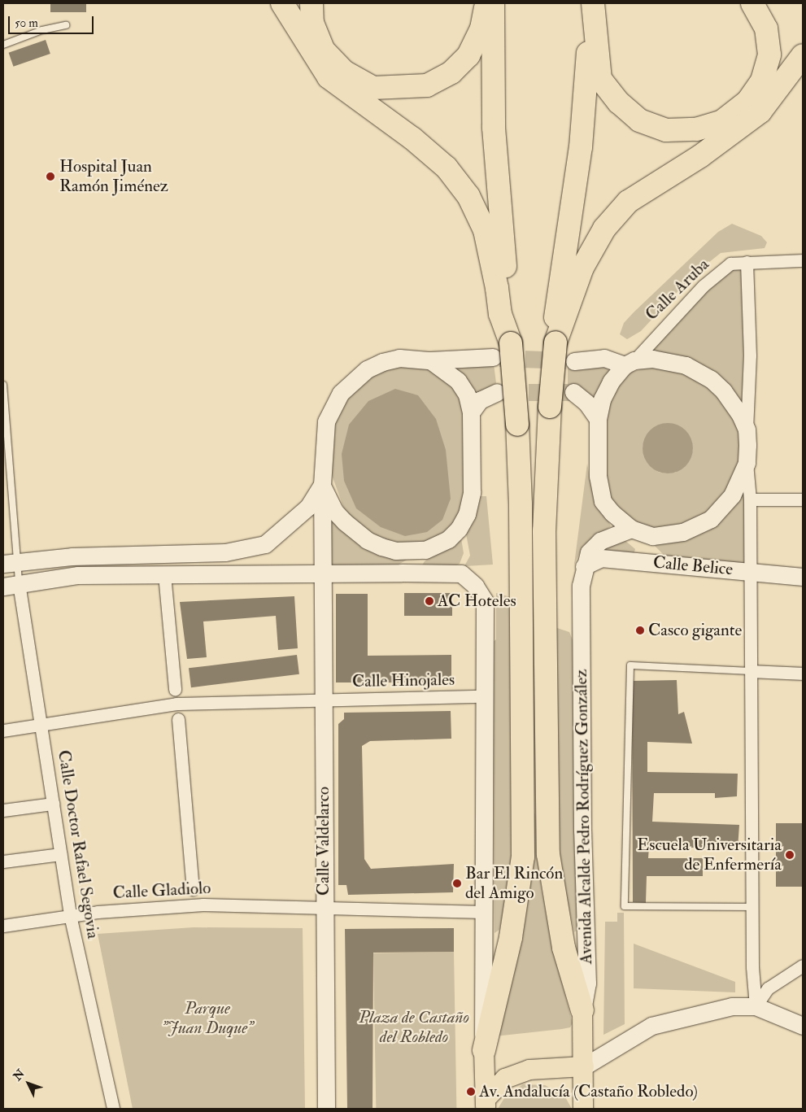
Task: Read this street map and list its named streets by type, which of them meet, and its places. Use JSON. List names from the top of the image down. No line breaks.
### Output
{"streets":{"main road":["Avenida Alcalde Pedro Rodríguez González"],"street":["Calle Aruba","Calle Belice","Calle Hinojales","Calle Valdelarco","Calle Doctor Rafael Segovia","Calle Gladiolo"]},"crossings":[["Calle Belice","Avenida Alcalde Pedro Rodríguez González"],["Calle Hinojales","Calle Valdelarco"],["Calle Hinojales","Calle Doctor Rafael Segovia"],["Calle Valdelarco","Calle Gladiolo"],["Calle Doctor Rafael Segovia","Calle Gladiolo"]],"parks":["Parque \"Juan Duque\"","Plaza de Castaño del Robledo"],"places":["Hospital Juan Ramón Jiménez","AC Hoteles","Casco gigante","Escuela Universitaria de Enfermería","Bar El Rincón del Amigo","Av. Andalucía (Castaño Robledo)"],"scale_bar":"50 m","north":"top left"}
